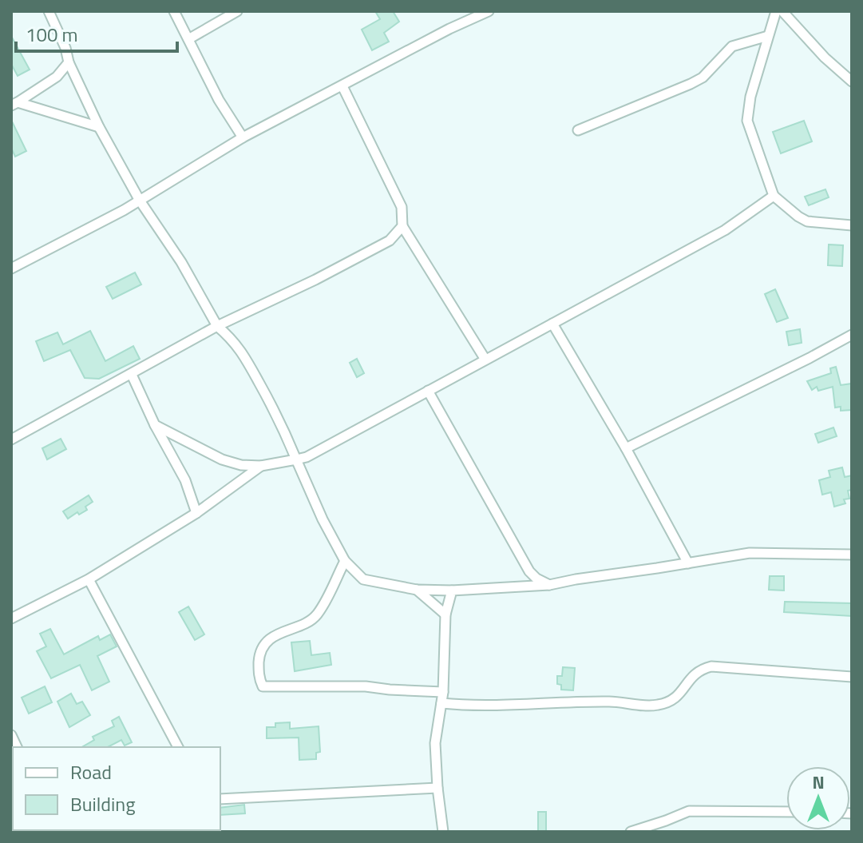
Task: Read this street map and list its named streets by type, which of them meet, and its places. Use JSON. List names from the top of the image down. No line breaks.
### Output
{"legend":["Road","Building"],"scale_bar":"100 m","north":"top"}
